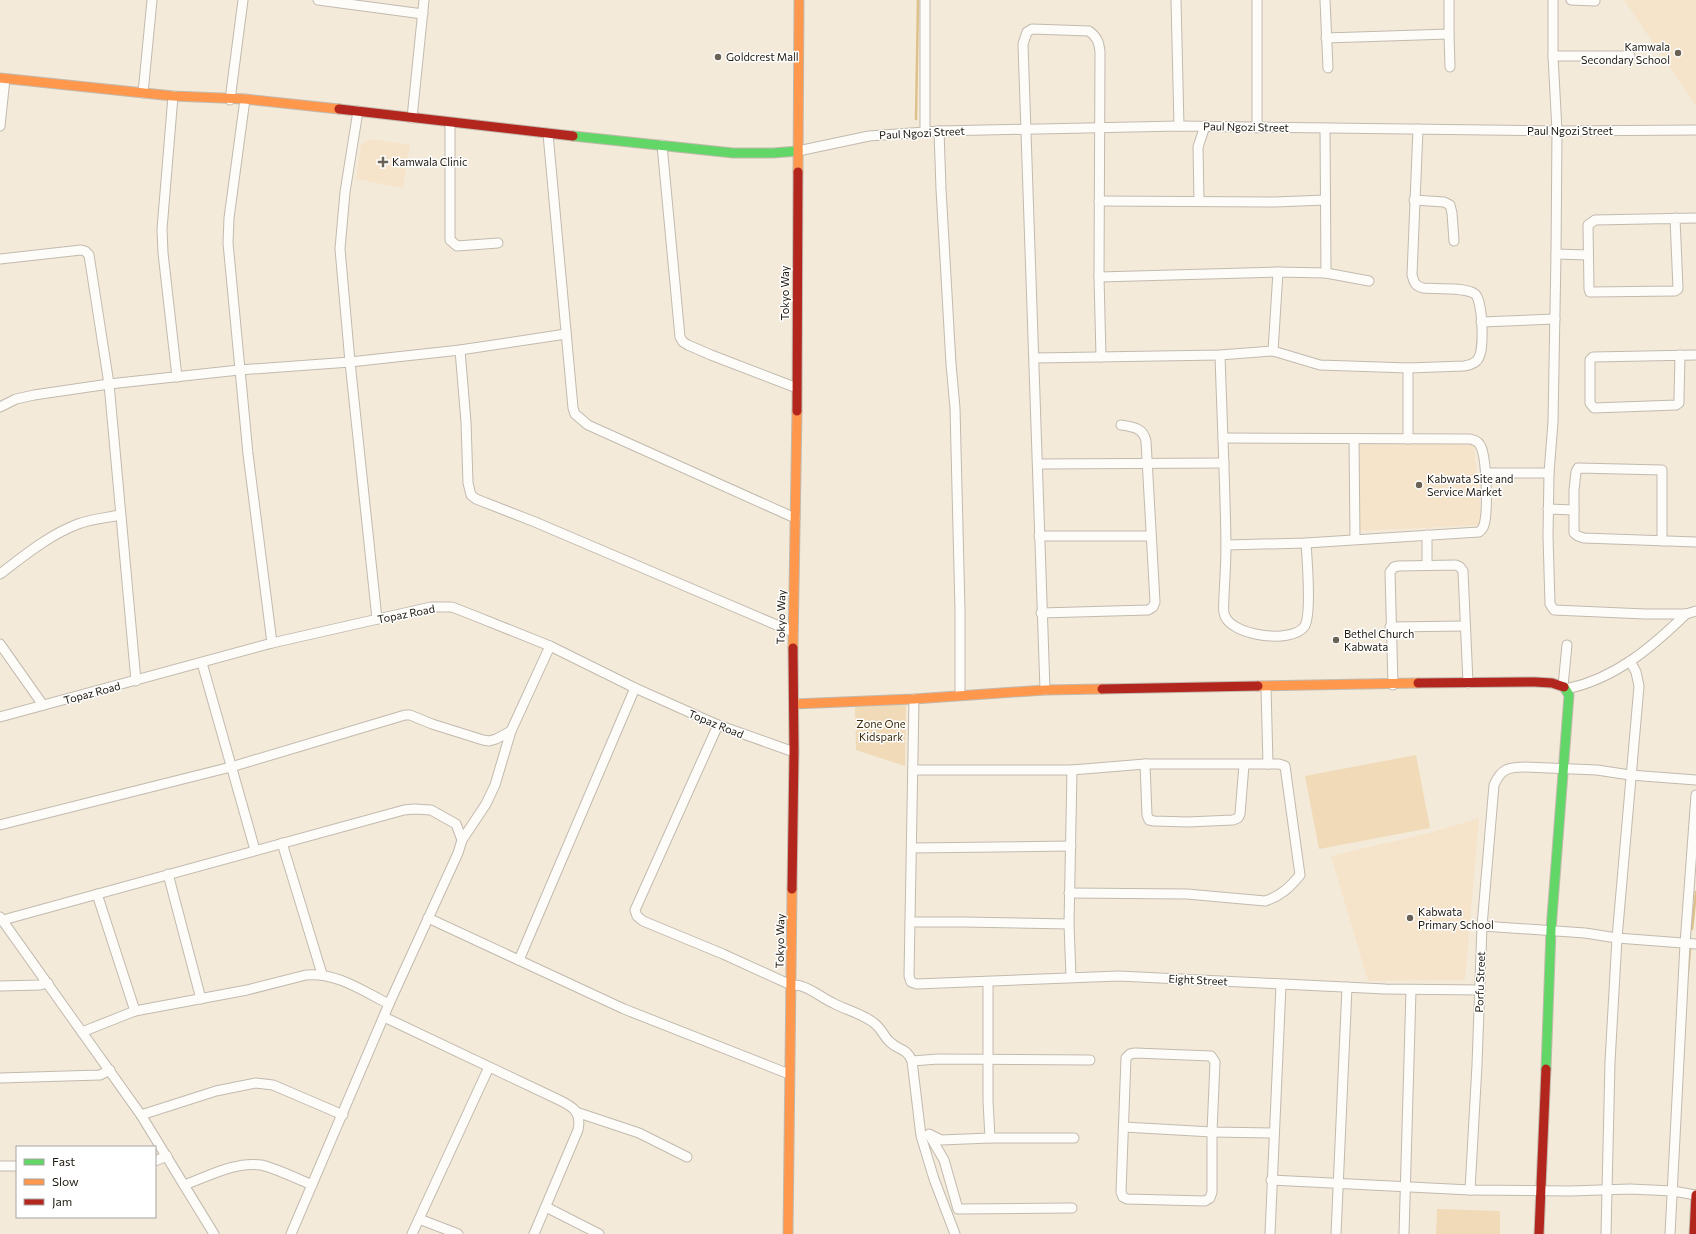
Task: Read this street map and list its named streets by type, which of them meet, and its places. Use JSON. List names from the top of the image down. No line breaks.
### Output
{"streets":{"street":["Paul Ngozi Street","Tokyo Way","Topaz Road","Eight Street","Porfu Street"]},"crossings":[["Paul Ngozi Street","Tokyo Way"],["Tokyo Way","Topaz Road"],["Eight Street","Porfu Street"]],"parks":["Zone One Kidspark"],"places":{"other":["Kamwala Secondary School","Goldcrest Mall","Kabwata Site and Service Market","Bethel Church Kabwata","Kabwata Primary School"],"health":["Kamwala Clinic"]},"legend":["Fast","Slow","Jam"]}
